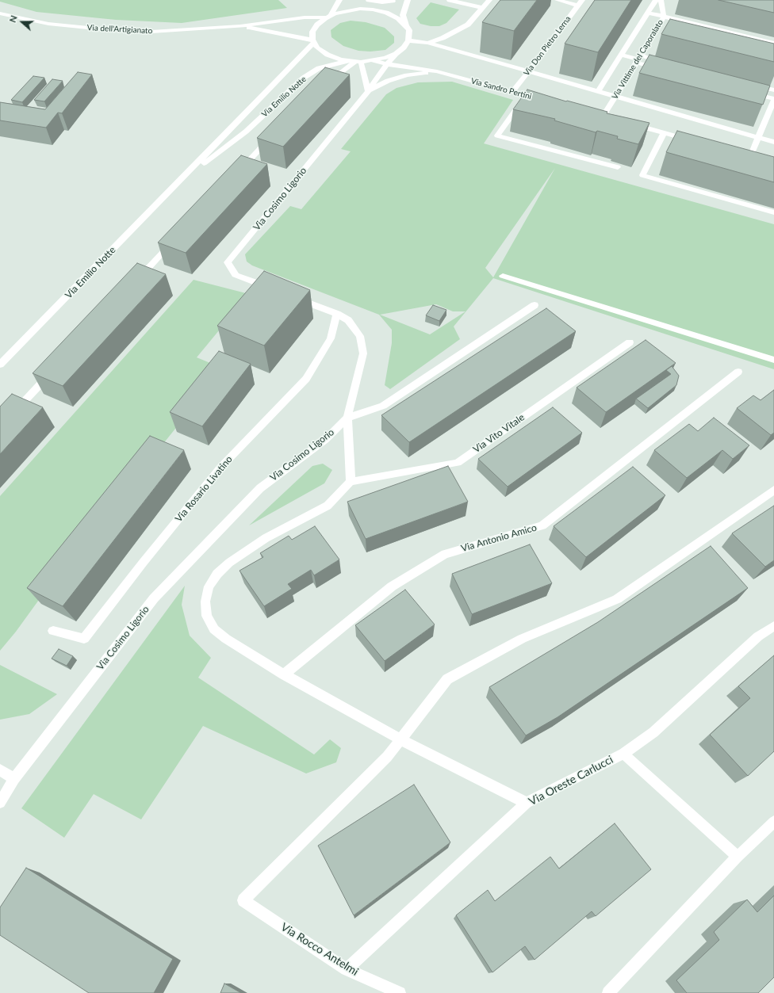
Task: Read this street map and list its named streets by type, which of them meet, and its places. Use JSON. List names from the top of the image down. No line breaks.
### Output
{"streets":{"street":["Via dell'Artigianato","Via Don Pietro Lerna","Via Vittime del Caporalato","Via Sandro Pertini","Via Emilio Notte","Via Cosimo Ligorio","Via Vito Vitale","Via Rosario Livatino","Via Antonio Amico","Via Oreste Carlucci","Via Rocco Antelmi"]},"crossings":[["Via dell'Artigianato","Via Sandro Pertini"],["Via dell'Artigianato","Via Emilio Notte"],["Via dell'Artigianato","Via Cosimo Ligorio"],["Via Don Pietro Lerna","Via Sandro Pertini"],["Via Sandro Pertini","Via Emilio Notte"],["Via Sandro Pertini","Via Cosimo Ligorio"],["Via Emilio Notte","Via Cosimo Ligorio"],["Via Oreste Carlucci","Via Rocco Antelmi"]],"north":"left"}
